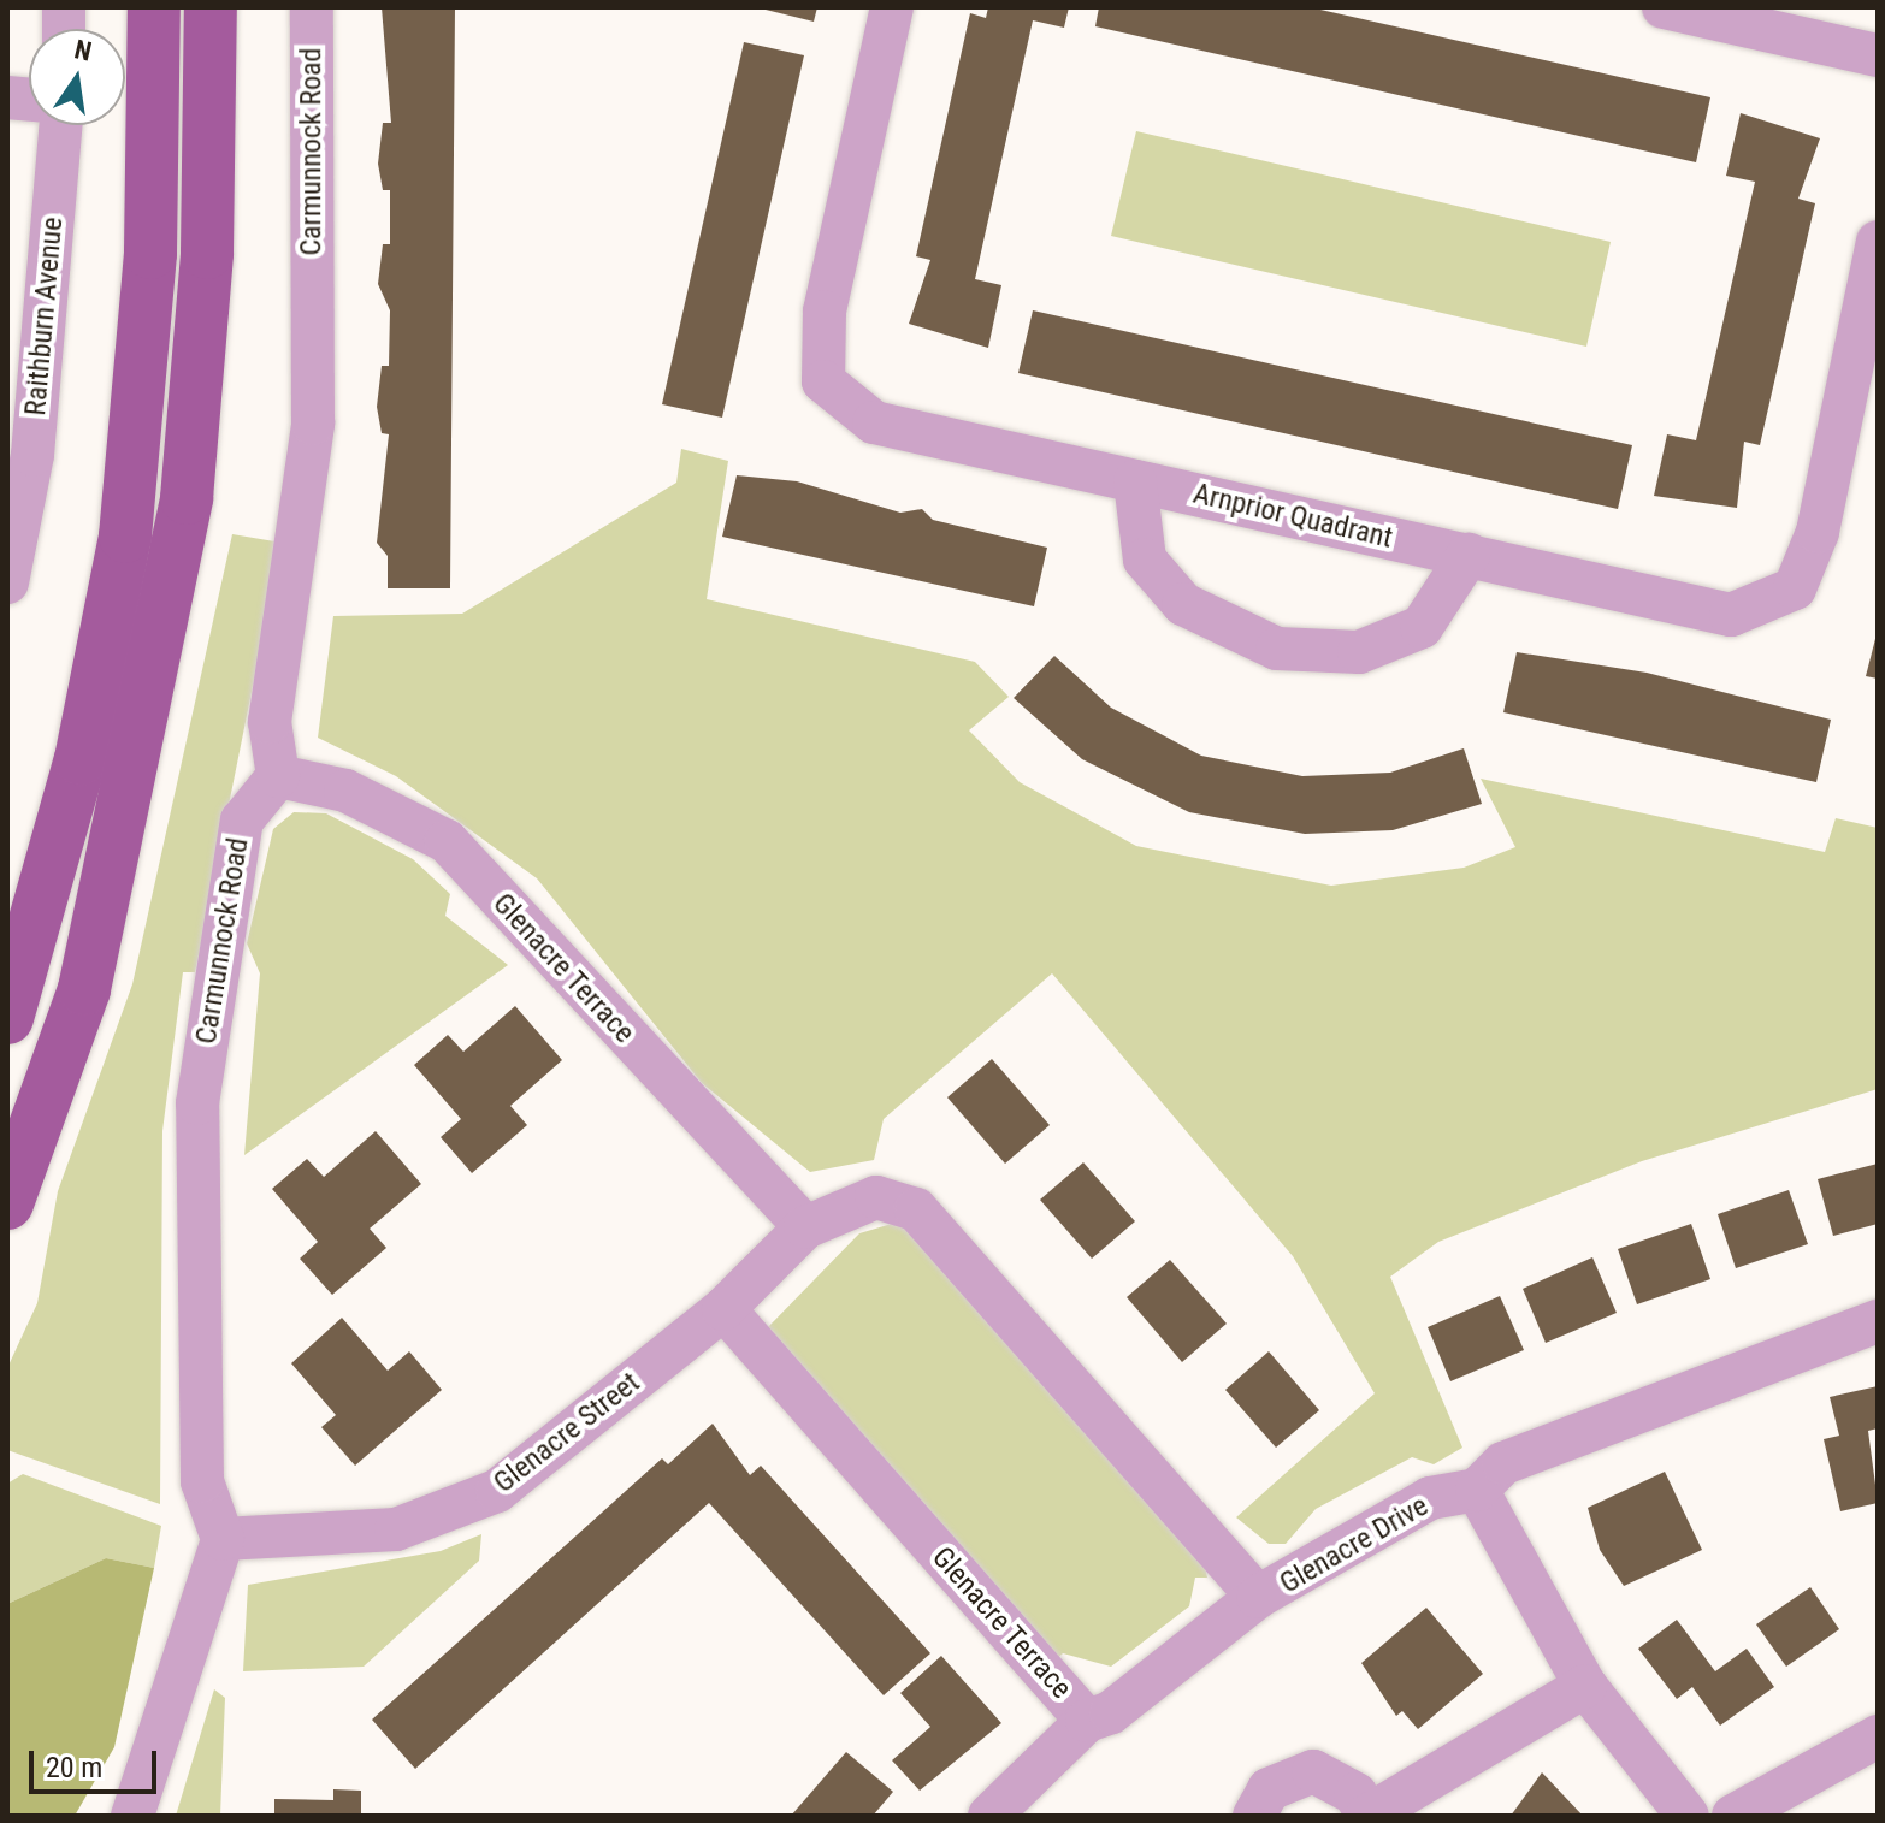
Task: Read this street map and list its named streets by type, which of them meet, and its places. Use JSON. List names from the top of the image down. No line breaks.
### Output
{"streets":{"street":["Carmunnock Road","Raithburn Avenue","Arnprior Quadrant","Glenacre Terrace","Glenacre Street","Glenacre Drive"]},"crossings":[["Carmunnock Road","Glenacre Terrace"],["Carmunnock Road","Glenacre Street"],["Glenacre Terrace","Glenacre Street"],["Glenacre Terrace","Glenacre Drive"]],"scale_bar":"20 m","north":"top"}
